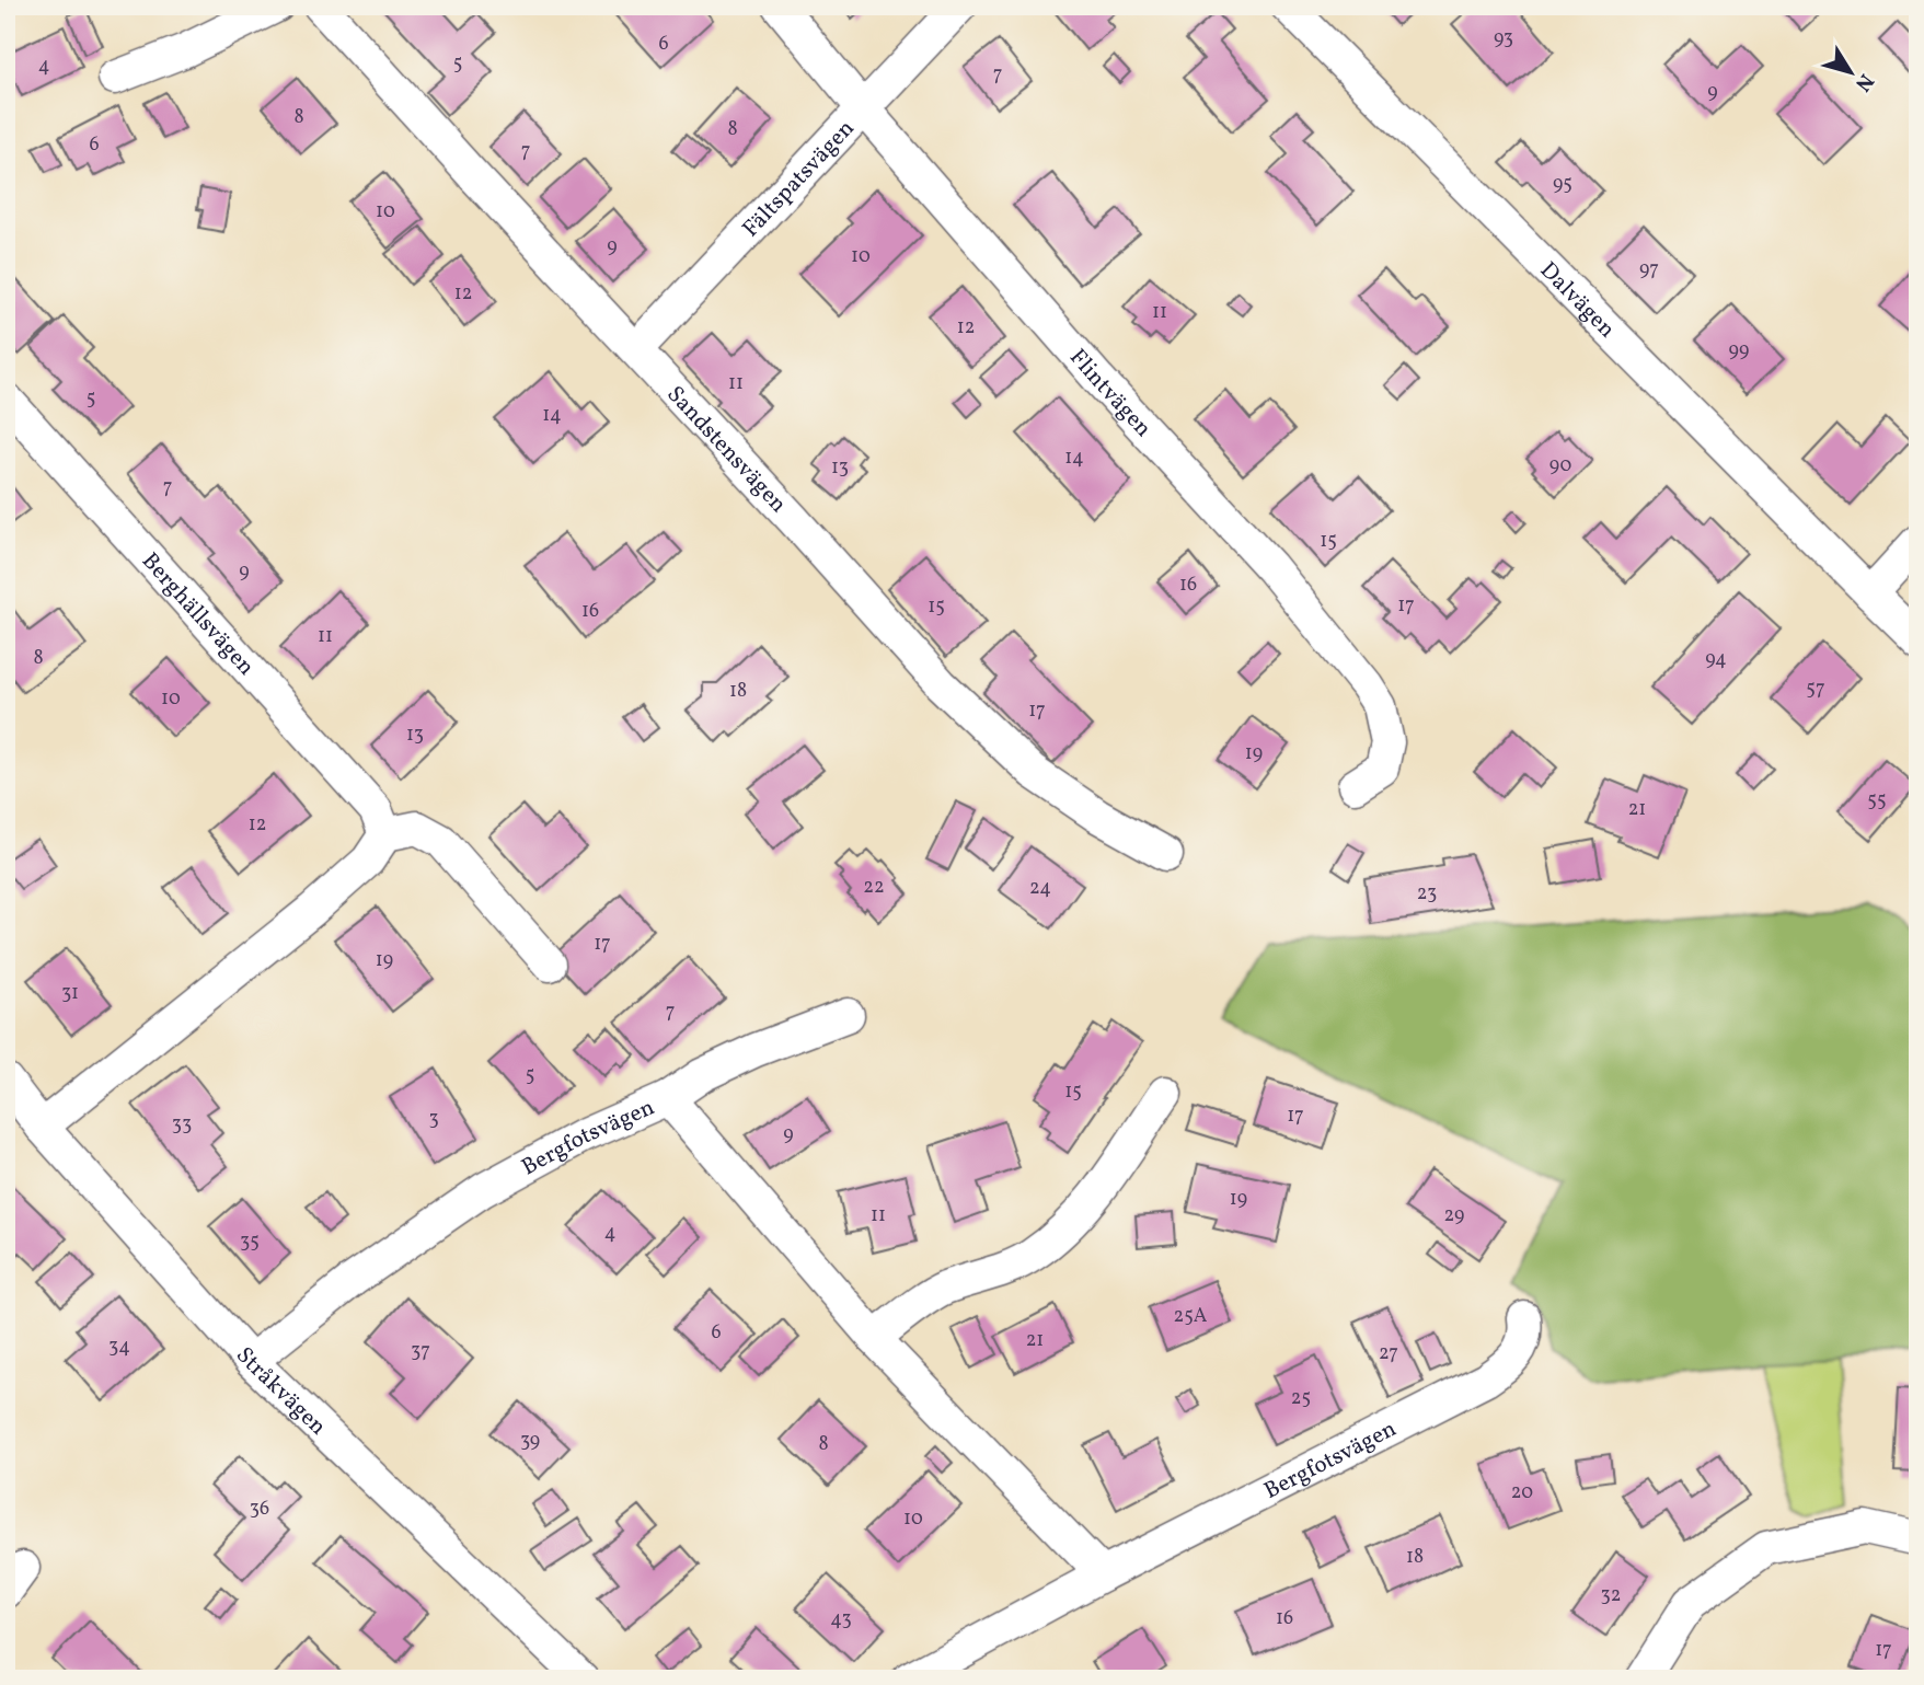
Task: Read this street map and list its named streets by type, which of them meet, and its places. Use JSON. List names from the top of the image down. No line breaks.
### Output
{"streets":{"street":["Fältspatsvägen","Dalvägen","Flintvägen","Sandstensvägen","Berghällsvägen","Bergfotsvägen","Stråkvägen"]},"crossings":[["Fältspatsvägen","Flintvägen"],["Fältspatsvägen","Sandstensvägen"],["Bergfotsvägen","Stråkvägen"]],"house_numbers":["93","6","5","4","7","9","8","8","6","7","95","10","9","10","97","12","11","12","99","11","5","14","14","90","13","7","15","9","16","17","15","16","11","8","94","57","18","10","17","13","19","55","21","12","22","24","23","17","19","31","7","5","15","17","3","33","9","19","11","29","4","35","25A","6","21","34","37","27","25","39","8","20","36","10","18","32","16","43","17"],"north":"bottom right"}
